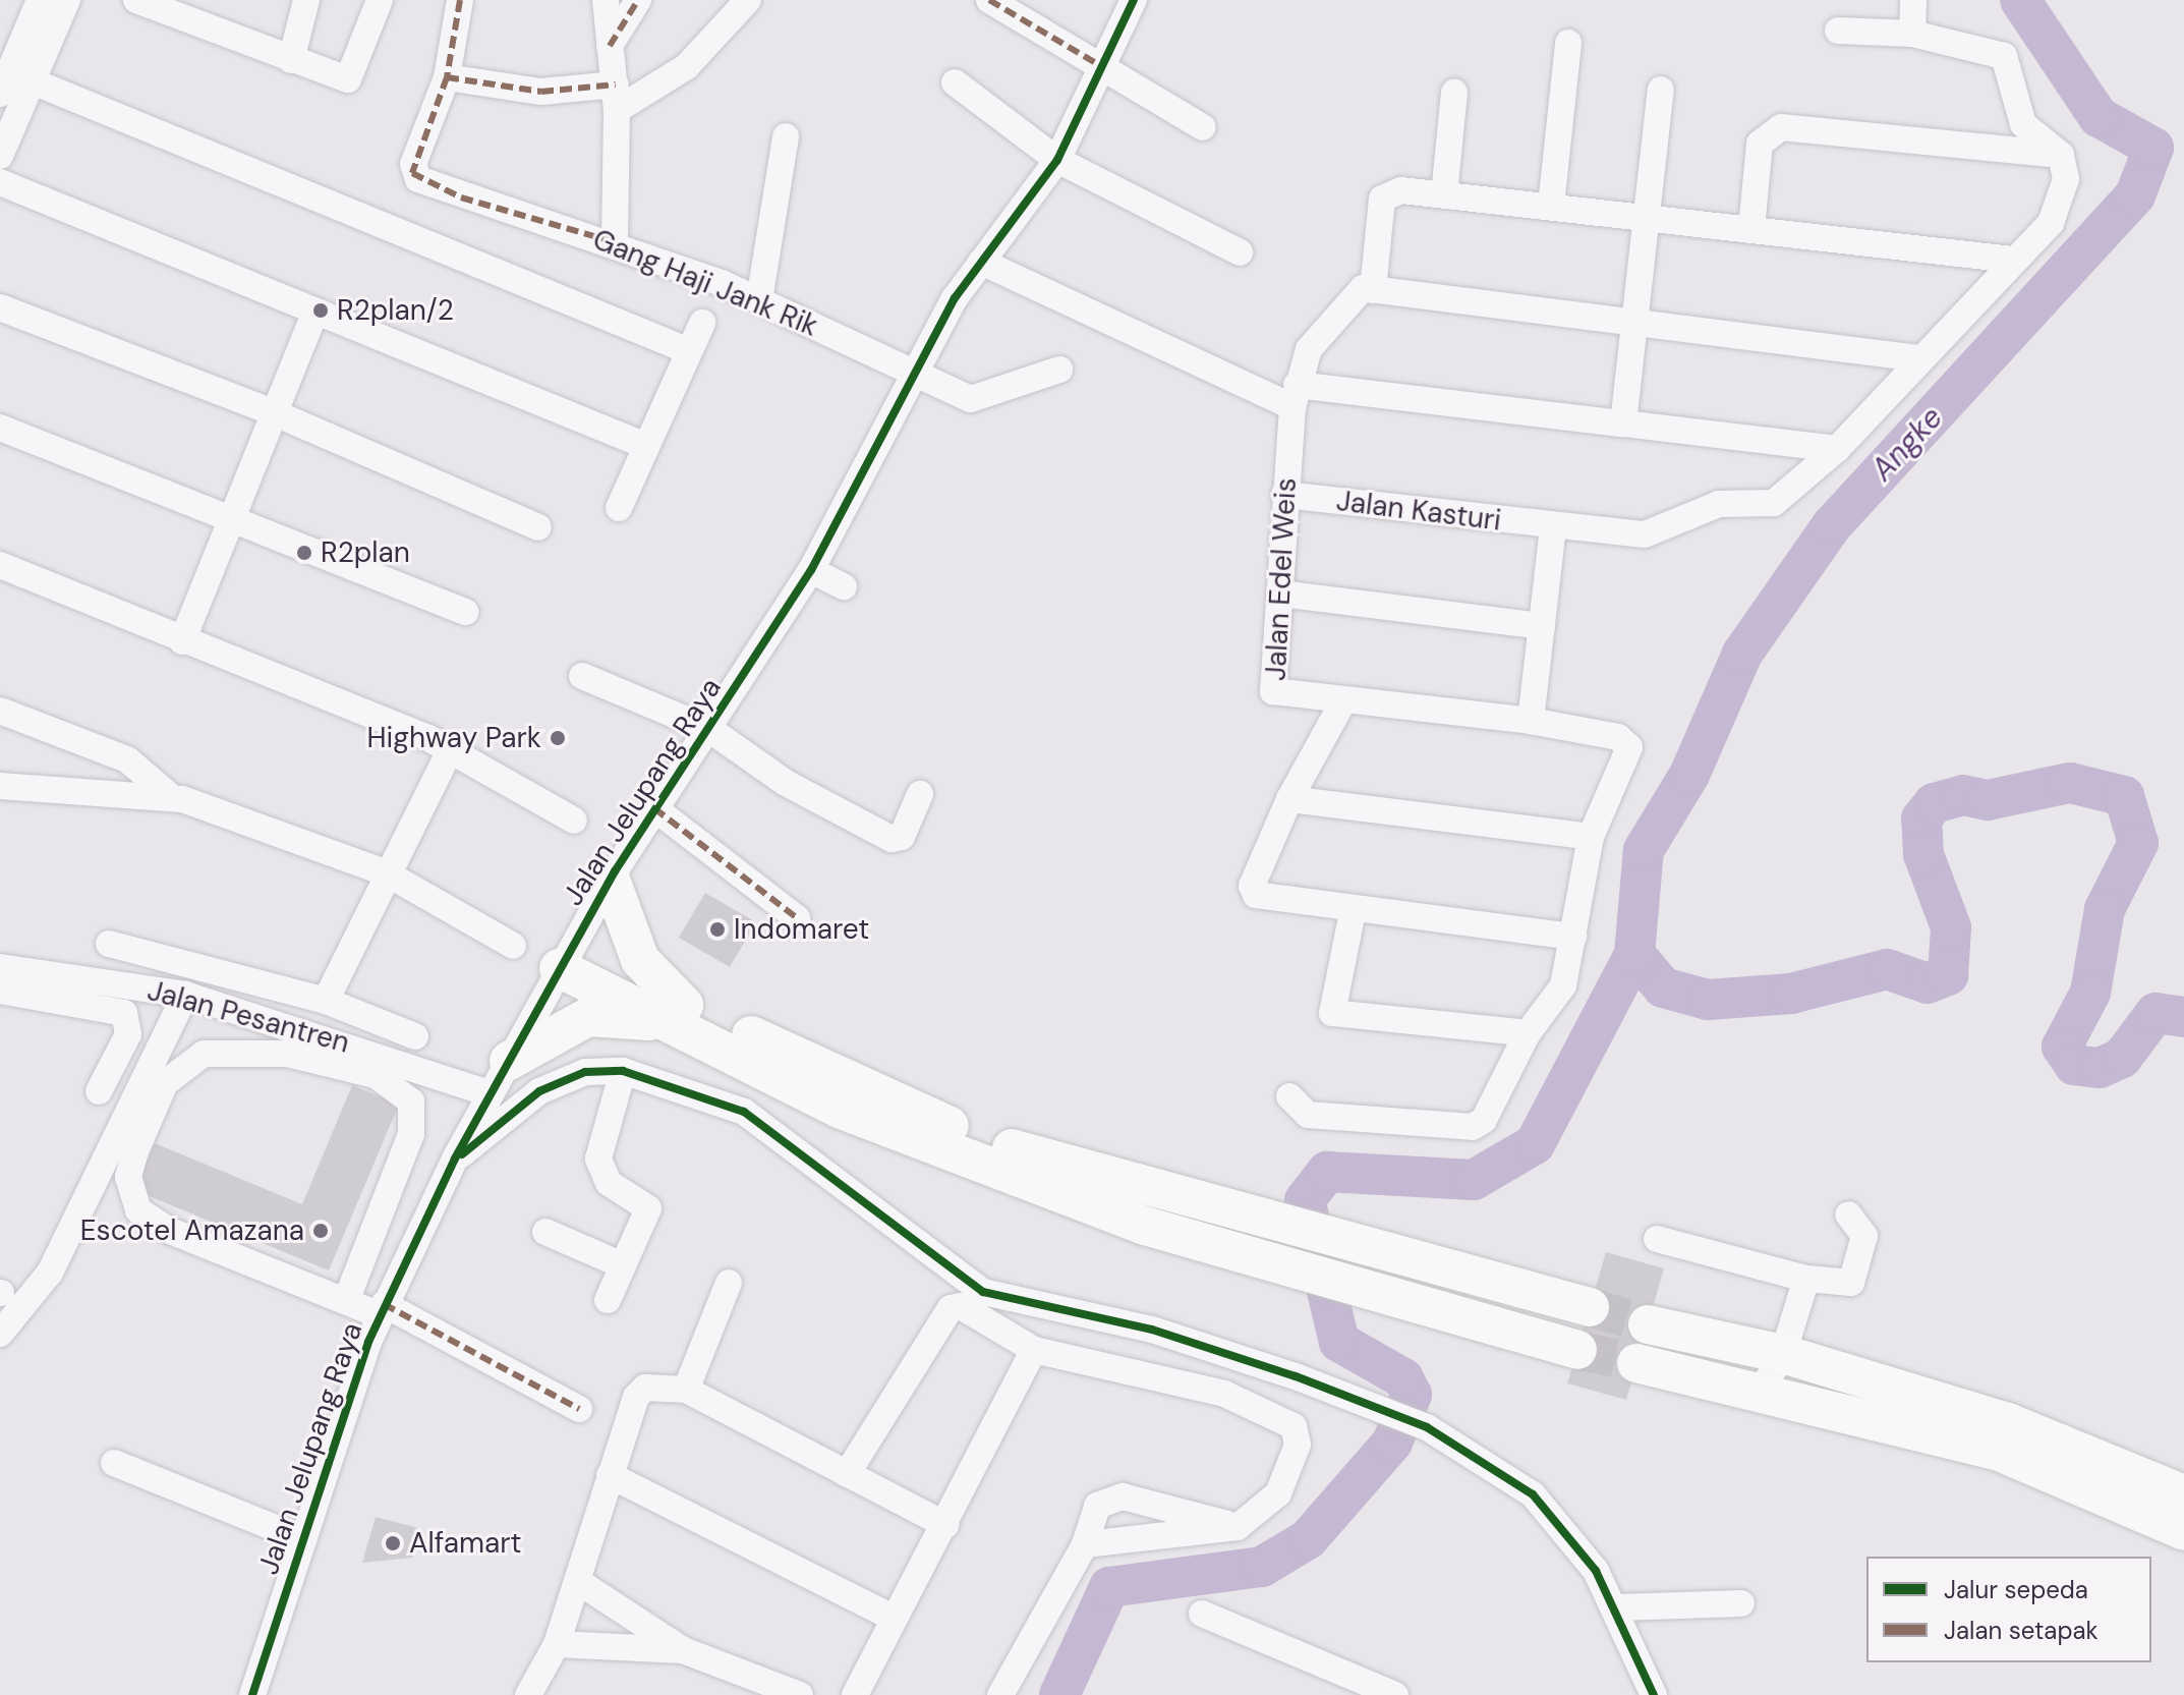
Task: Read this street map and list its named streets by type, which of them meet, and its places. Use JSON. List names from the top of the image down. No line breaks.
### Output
{"streets":{"street":["Gang Haji Jank Rik","Jalan Kasturi","Jalan Edel Weis","Jalan Jelupang Raya","Jalan Pesantren"]},"crossings":[["Gang Haji Jank Rik","Jalan Jelupang Raya"],["Jalan Kasturi","Jalan Edel Weis"],["Jalan Jelupang Raya","Jalan Pesantren"]],"water":["Angke"],"places":["R2plan/2","R2plan","Highway Park","Indomaret","Escotel Amazana","Alfamart"],"legend":["Jalur sepeda","Jalan setapak"]}
